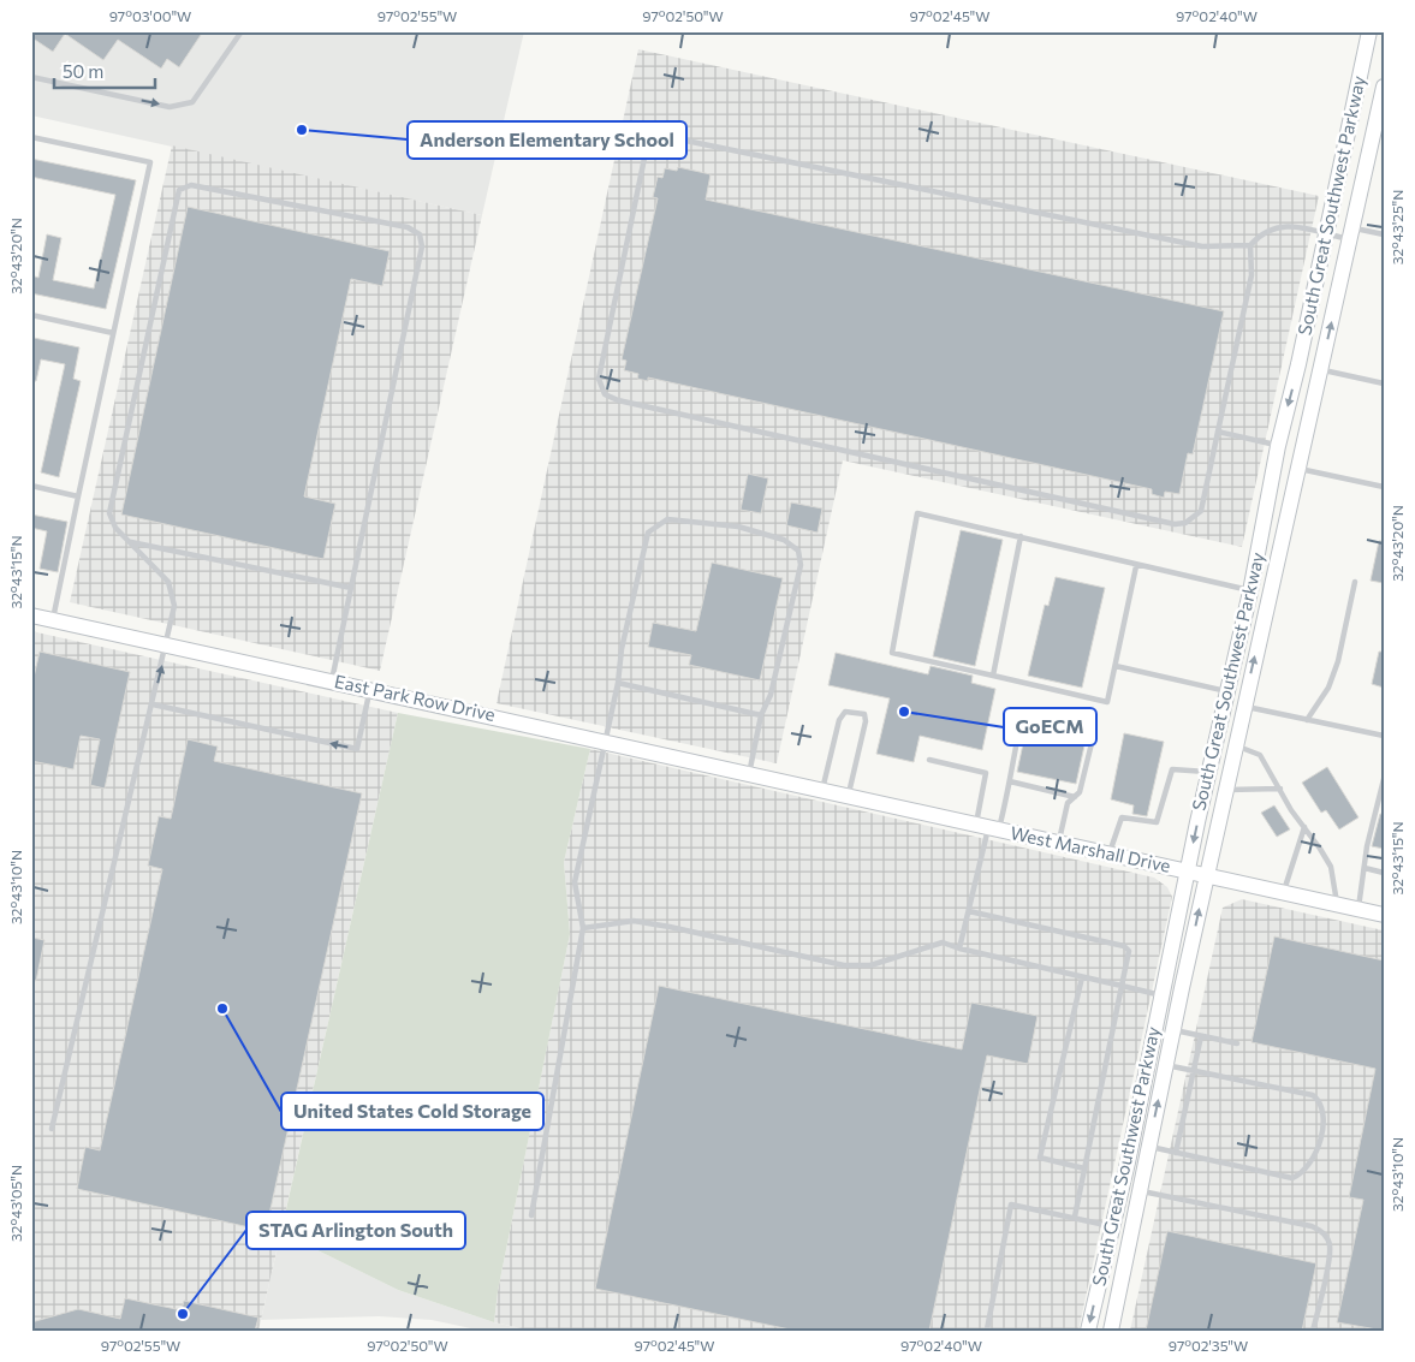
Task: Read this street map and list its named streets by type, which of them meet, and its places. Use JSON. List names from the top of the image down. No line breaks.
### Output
{"streets":{"main road":["South Great Southwest Parkway","East Park Row Drive","West Marshall Drive"]},"crossings":[["South Great Southwest Parkway","West Marshall Drive"],["East Park Row Drive","West Marshall Drive"]],"places":["Anderson Elementary School","GoECM","United States Cold Storage","STAG Arlington South"],"scale_bar":"50 m","coordinates":["97°03'00\"W","97°02'55\"W","97°02'50\"W","97°02'45\"W","97°02'40\"W","32°43'25\"N","32°43'20\"N","32°43'15\"N","32°43'10\"N","32°43'05\"N","97°02'35\"W"]}
